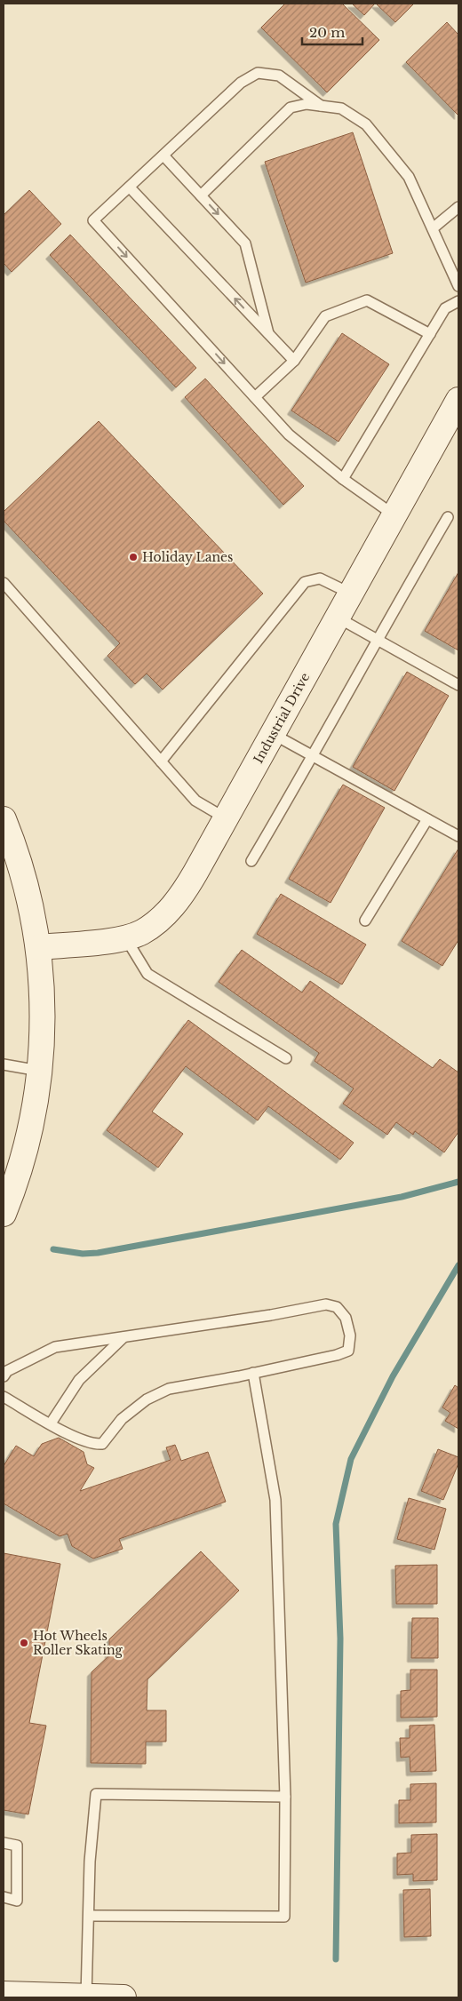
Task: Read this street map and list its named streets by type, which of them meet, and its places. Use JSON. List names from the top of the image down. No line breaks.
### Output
{"streets":{"main road":["Industrial Drive"]},"places":["Holiday Lanes","Hot Wheels Roller Skating"],"scale_bar":"20 m"}
